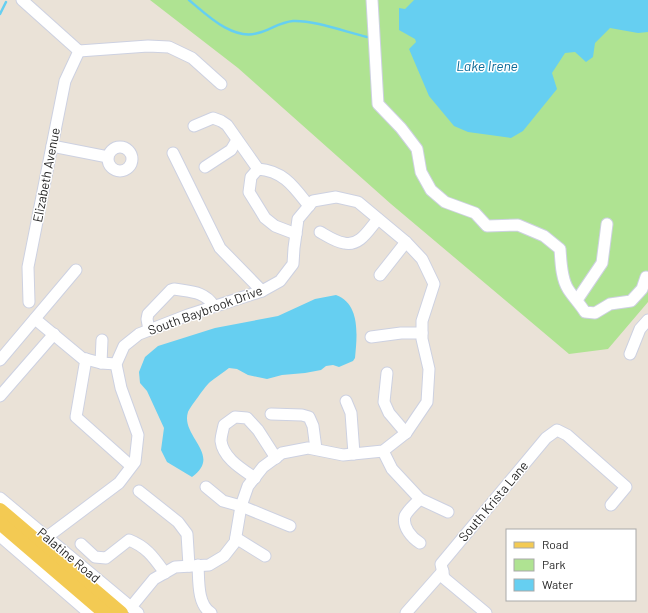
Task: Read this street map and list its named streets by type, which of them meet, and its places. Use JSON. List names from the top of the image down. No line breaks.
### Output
{"streets":{"main road":["Palatine Road"],"street":["Elizabeth Avenue","South Baybrook Drive","South Krista Lane"]},"water":["Lake Irene"],"legend":["Road","Park","Water"]}
